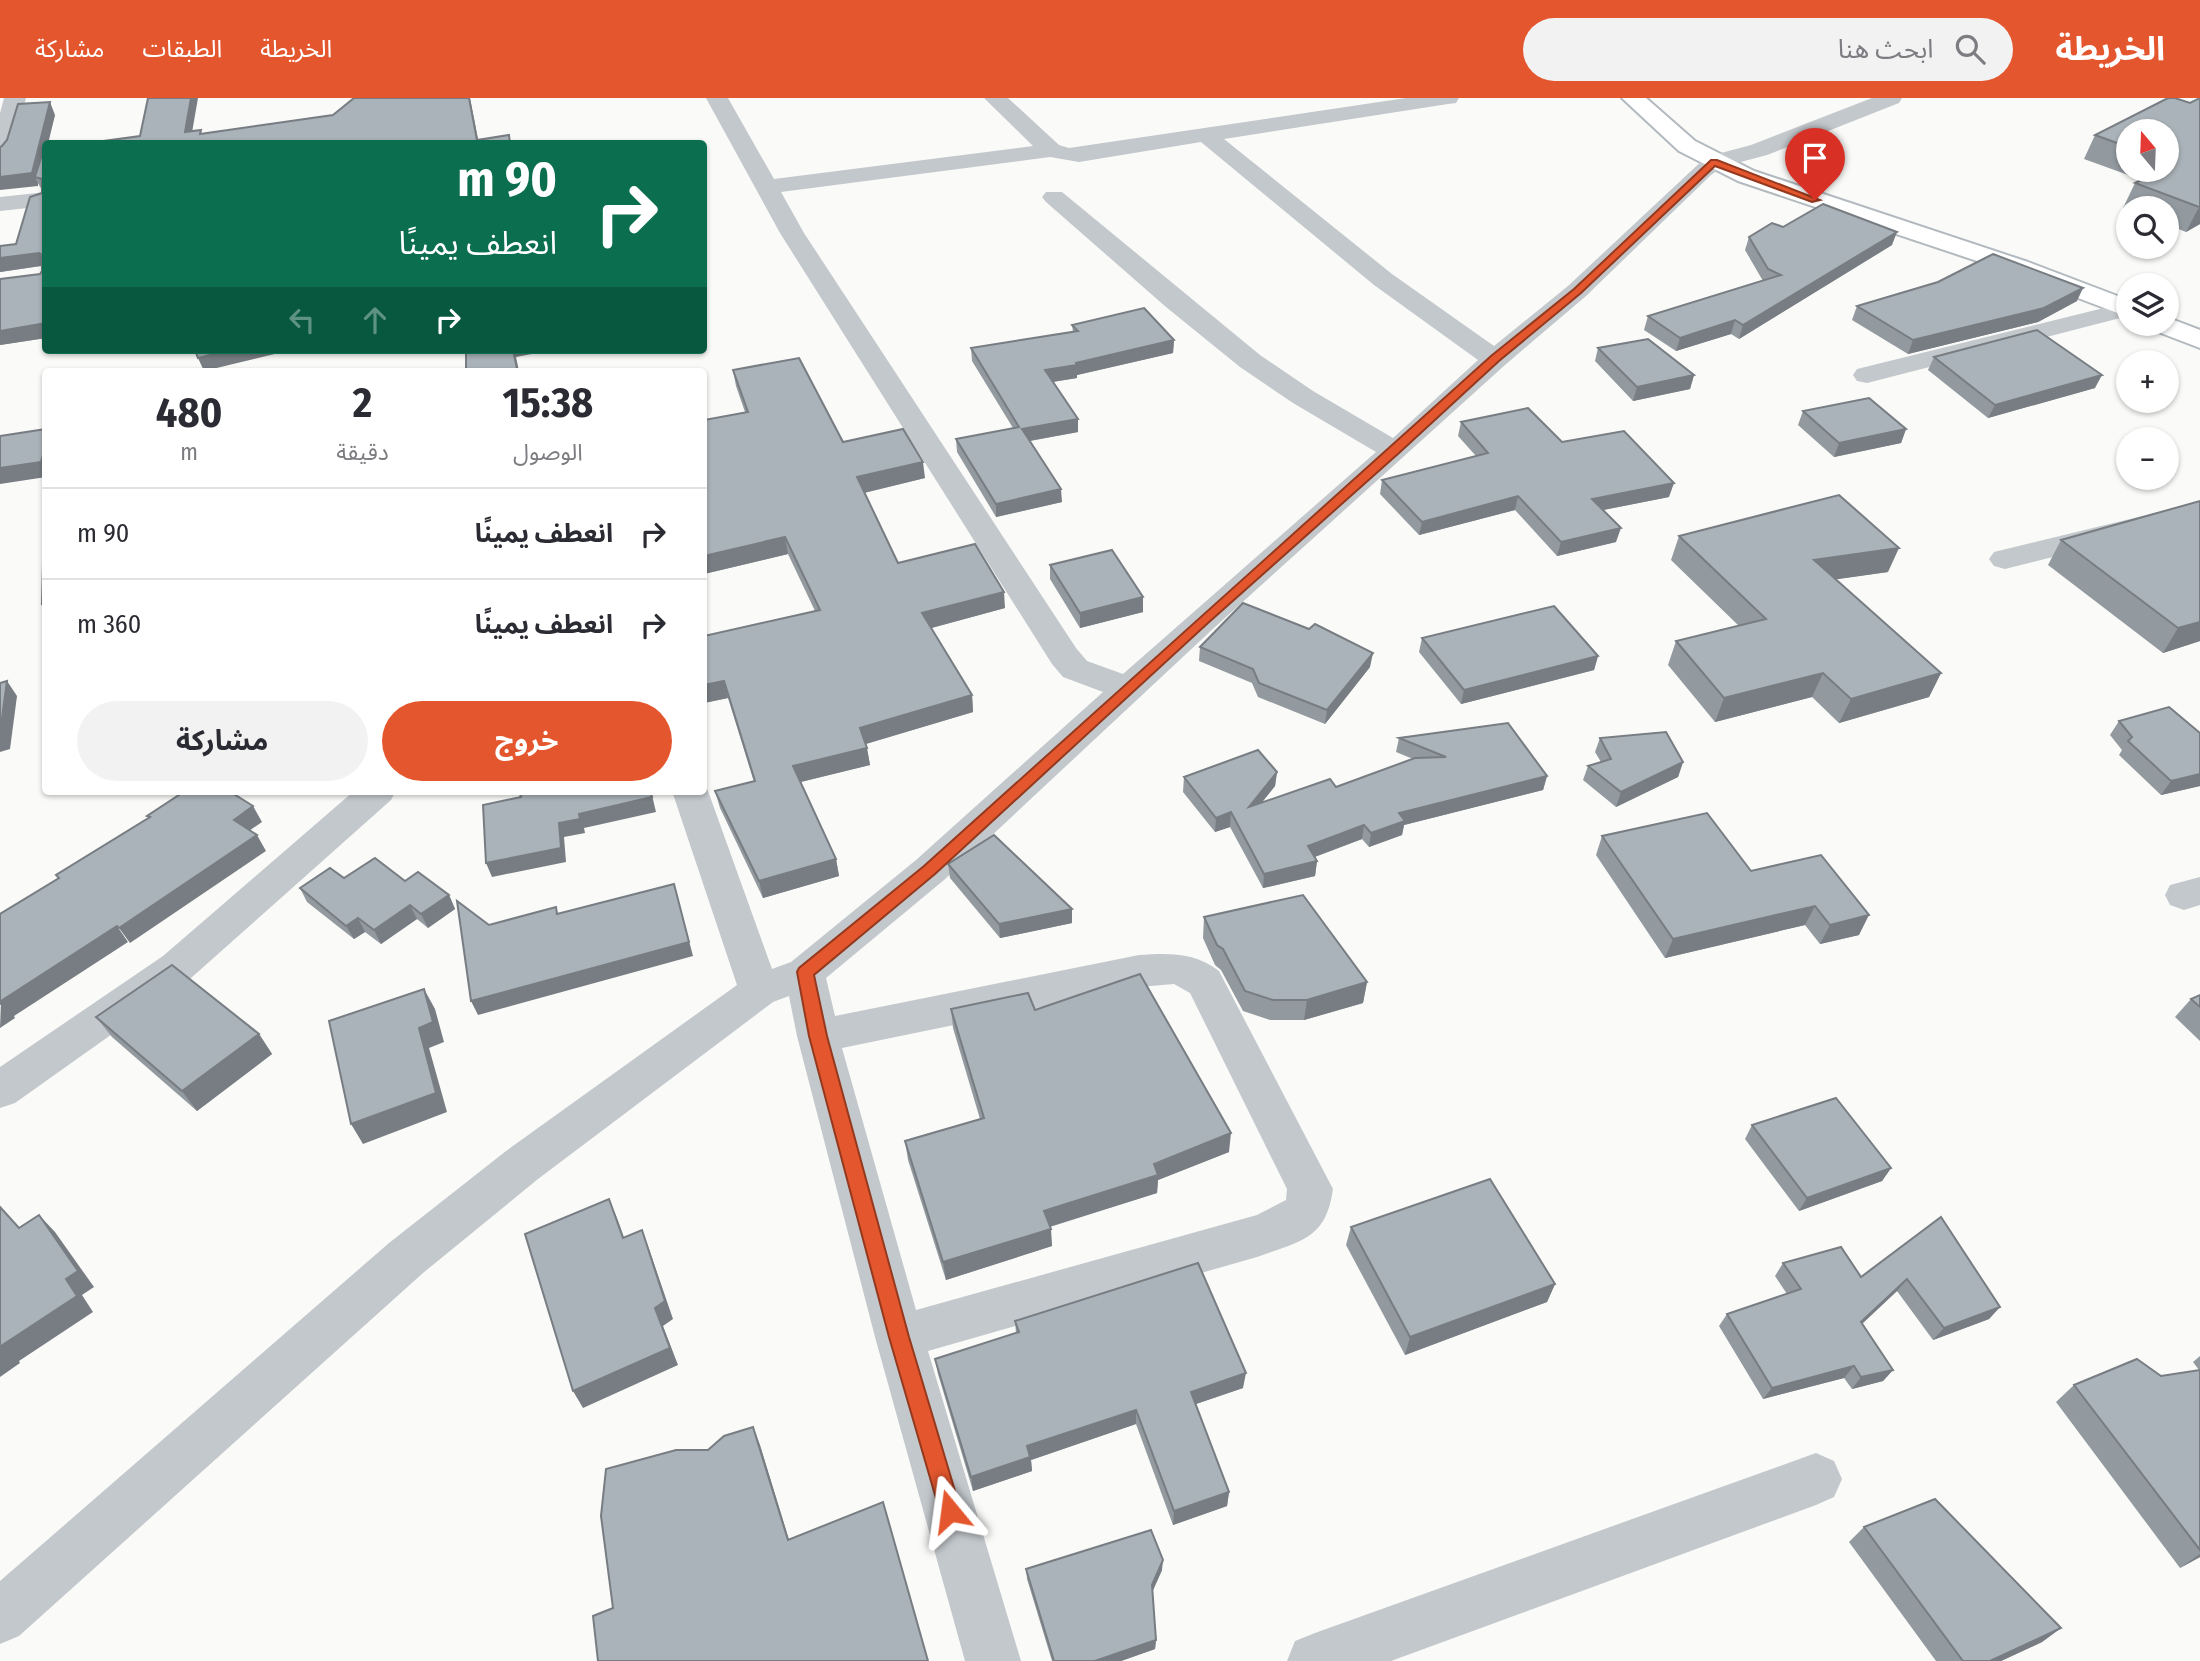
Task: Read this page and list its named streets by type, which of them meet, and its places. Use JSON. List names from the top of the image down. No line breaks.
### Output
{"north":"top","page":{"header":"الخريطة","search":"ابحث هنا","nav":["الخريطة","الطبقات","مشاركة"],"map_buttons":["+","−"],"turn":["90 m","انعطف يمينًا"],"eta":["15:38","الوصول","2","دقيقة","480","m"],"list":[{"name":"انعطف يمينًا","value":"90 m"},{"name":"انعطف يمينًا","value":"360 m"}],"buttons":["خروج","مشاركة"]}}
